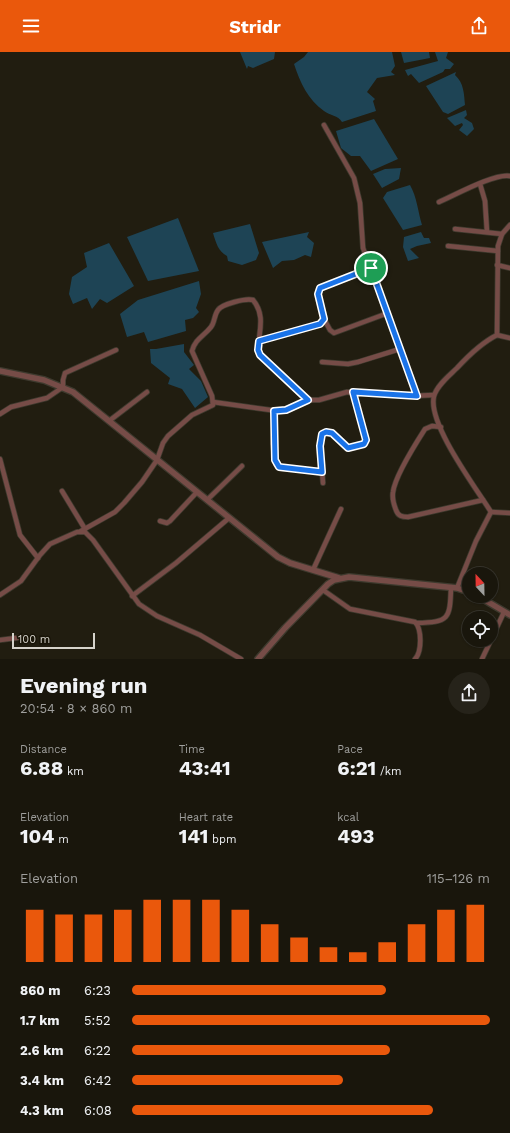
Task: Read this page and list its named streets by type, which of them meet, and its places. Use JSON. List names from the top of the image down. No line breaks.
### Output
{"scale_bar":"100 m","north":"top","page":{"header":"Stridr","scale":"100 m","heading":["Evening run","20:54 · 8 × 860 m"],"stats":[["Distance","6.88 km"],["Time","43:41"],["Pace","6:21 /km"],["Elevation","104 m"],["Heart rate","141 bpm"],["kcal","493"]],"chart":["Elevation","115–126 m"],"list":[{"name":"860 m","note":"6:23"},{"name":"1.7 km","note":"5:52"},{"name":"2.6 km","note":"6:22"},{"name":"3.4 km","note":"6:42"},{"name":"4.3 km","note":"6:08"}]}}
